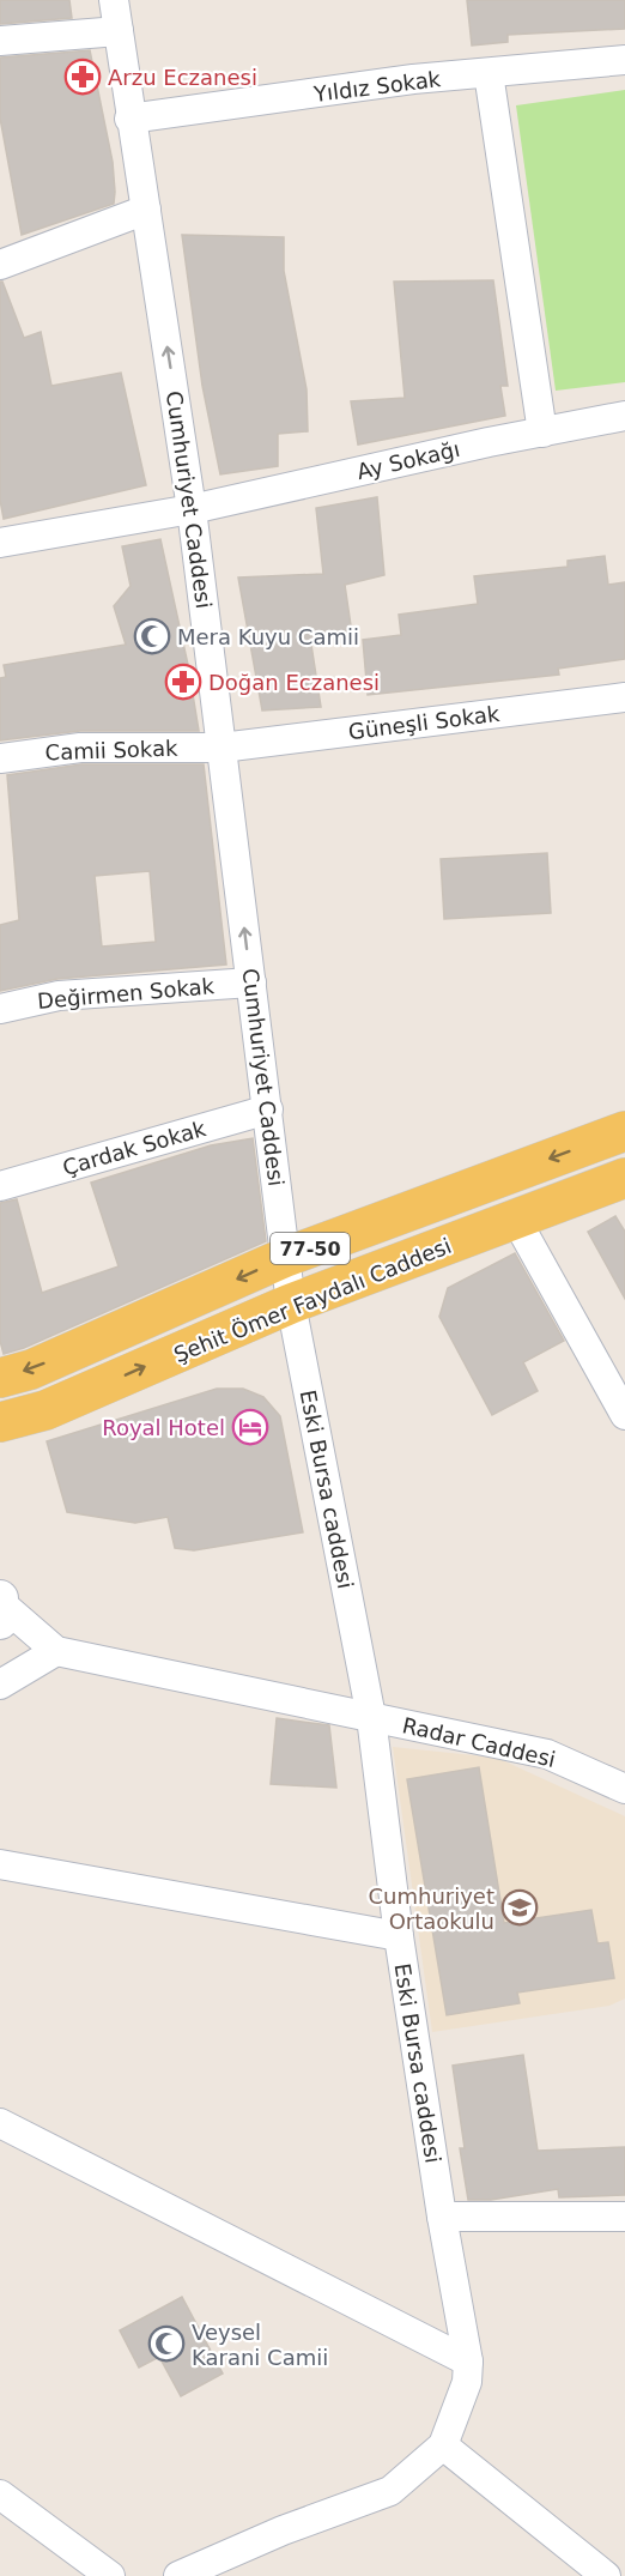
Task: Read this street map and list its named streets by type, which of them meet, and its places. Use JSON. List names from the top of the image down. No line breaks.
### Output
{"streets":{"main road":["77-50","Şehit Ömer Faydalı Caddesi"],"street":["Yıldız Sokak","Ay Sokağı","Cumhuriyet Caddesi","Güneşli Sokak","Camii Sokak","Değirmen Sokak","Çardak Sokak","Eski Bursa caddesi","Radar Caddesi"]},"crossings":[["Yıldız Sokak","Cumhuriyet Caddesi"],["Ay Sokağı","Cumhuriyet Caddesi"],["Cumhuriyet Caddesi","Güneşli Sokak"],["Cumhuriyet Caddesi","Camii Sokak"],["Cumhuriyet Caddesi","Değirmen Sokak"],["Cumhuriyet Caddesi","Çardak Sokak"],["Cumhuriyet Caddesi","Şehit Ömer Faydalı Caddesi"],["Cumhuriyet Caddesi","Eski Bursa caddesi"],["Güneşli Sokak","Camii Sokak"],["Şehit Ömer Faydalı Caddesi","Eski Bursa caddesi"],["Eski Bursa caddesi","Radar Caddesi"]],"one_way":["Cumhuriyet Caddesi"],"places":{"pharmacy":["Arzu Eczanesi","Doğan Eczanesi"],"mosque":["Mera Kuyu Camii","Veysel Karani Camii"],"hotel":["Royal Hotel"],"school or university":["Cumhuriyet Ortaokulu"]}}
